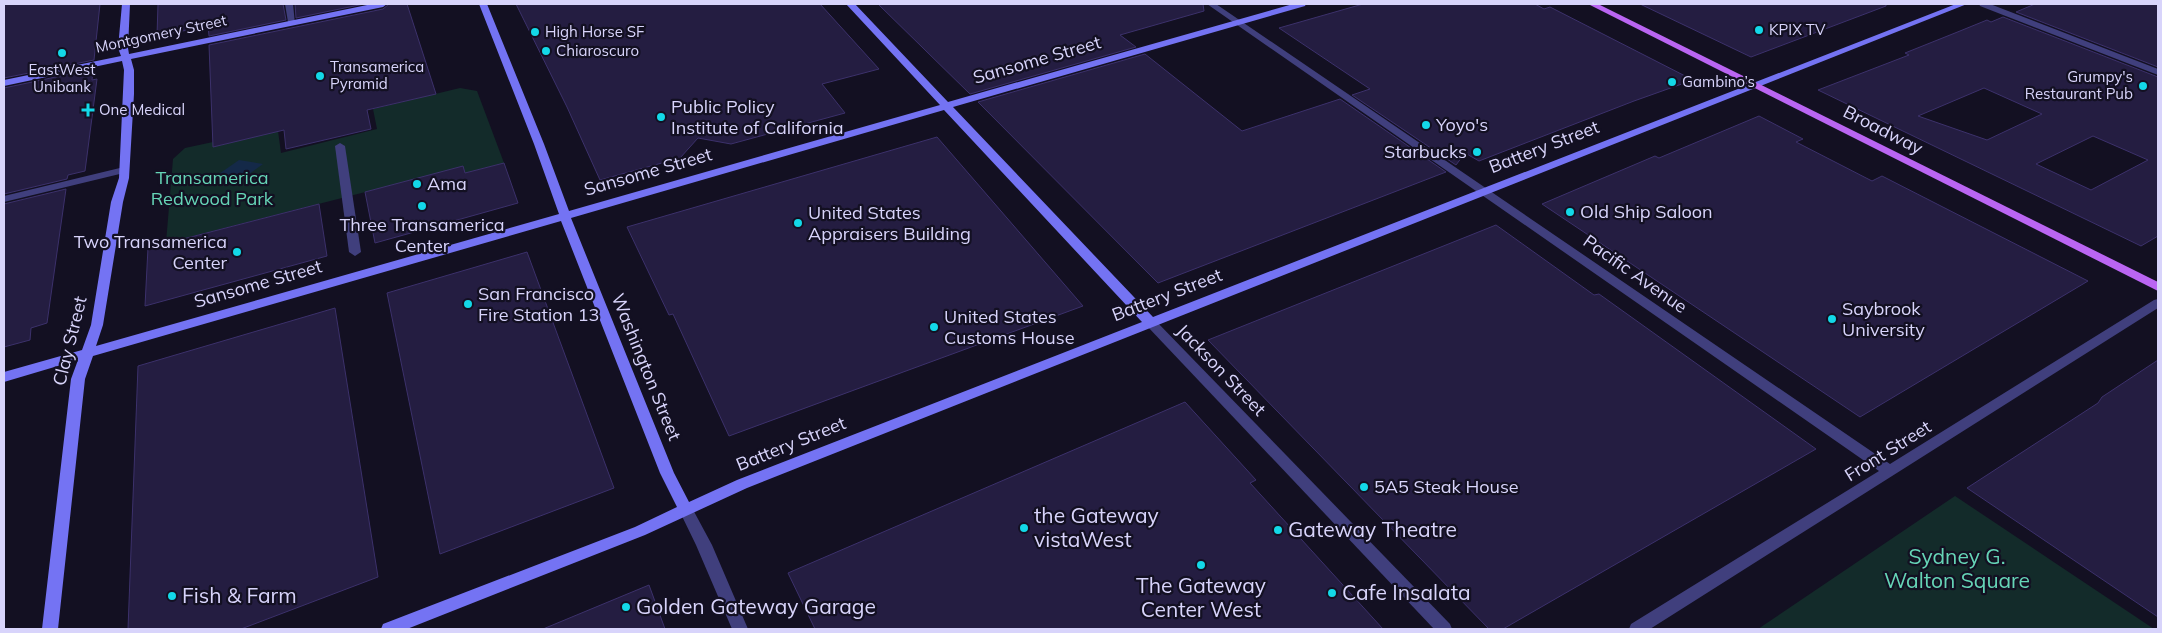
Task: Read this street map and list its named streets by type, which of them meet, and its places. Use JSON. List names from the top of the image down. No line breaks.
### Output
{"streets":{"main road":["Broadway"],"street":["Montgomery Street","Sansome Street","Battery Street","Pacific Avenue","Clay Street","Washington Street","Jackson Street","Front Street"]},"crossings":[["Montgomery Street","Clay Street"],["Sansome Street","Pacific Avenue"],["Sansome Street","Clay Street"],["Sansome Street","Washington Street"],["Sansome Street","Jackson Street"],["Broadway","Battery Street"],["Battery Street","Pacific Avenue"],["Battery Street","Washington Street"],["Battery Street","Jackson Street"],["Pacific Avenue","Front Street"]],"parks":["Transamerica Redwood Park","Sydney G. Walton Square"],"places":{"other":["KPIX TV","High Horse SF","Chiaroscuro","EastWest Unibank","Transamerica Pyramid","Gambino’s","Grumpy's Restaurant Pub","Public Policy Institute of California","Yoyo's","Starbucks","Ama","Three Transamerica Center","Old Ship Saloon","United States Appraisers Building","Two Transamerica Center","San Francisco Fire Station 13","Saybrook University","United States Customs House","5A5 Steak House","the Gateway vistaWest","Gateway Theatre","The Gateway Center West","Cafe Insalata","Fish & Farm","Golden Gateway Garage"],"health":["One Medical"]}}
